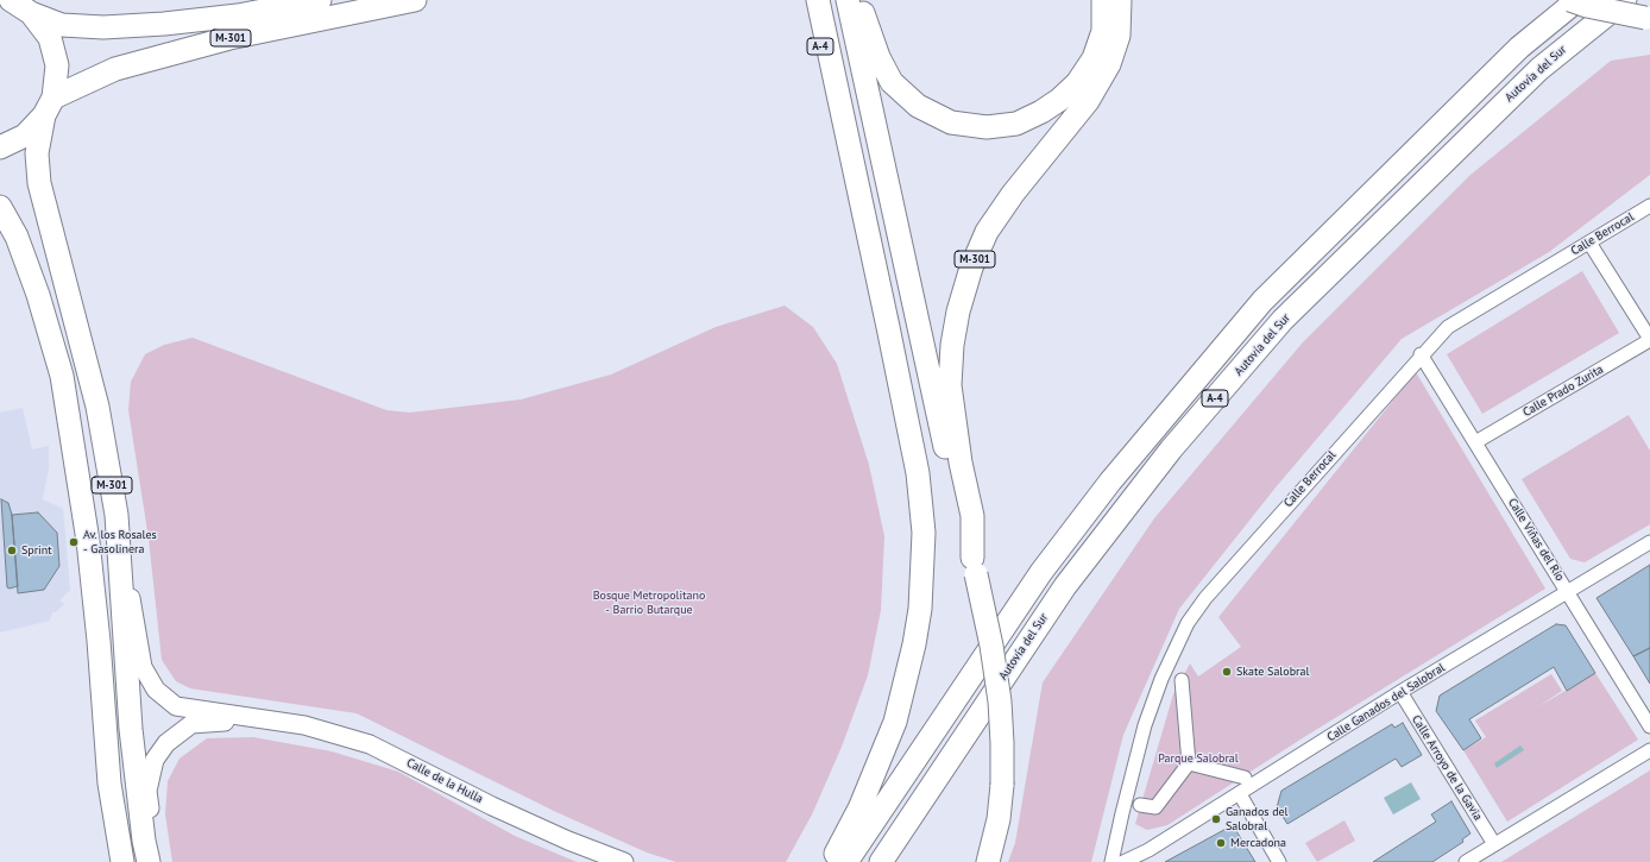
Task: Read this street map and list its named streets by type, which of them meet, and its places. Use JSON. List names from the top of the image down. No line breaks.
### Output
{"streets":{"highway":["M-301","A-4","Autovía del Sur"],"street":["Calle Berrocal","Calle Prado Zurita","Calle Viñas del Río","Calle Ganados del Salobral","Calle Arroyo de la Gavia","Calle de la Hulla"]},"crossings":[["Calle Berrocal","Calle Viñas del Río"],["Calle Prado Zurita","Calle Viñas del Río"],["Calle Viñas del Río","Calle Ganados del Salobral"],["Calle Ganados del Salobral","Calle Arroyo de la Gavia"]],"parks":["Bosque Metropolitano - Barrio Butarque","Parque Salobral"],"places":["Av. los Rosales - Gasolinera","Sprint","Skate Salobral","Ganados del Salobral","Mercadona"]}
